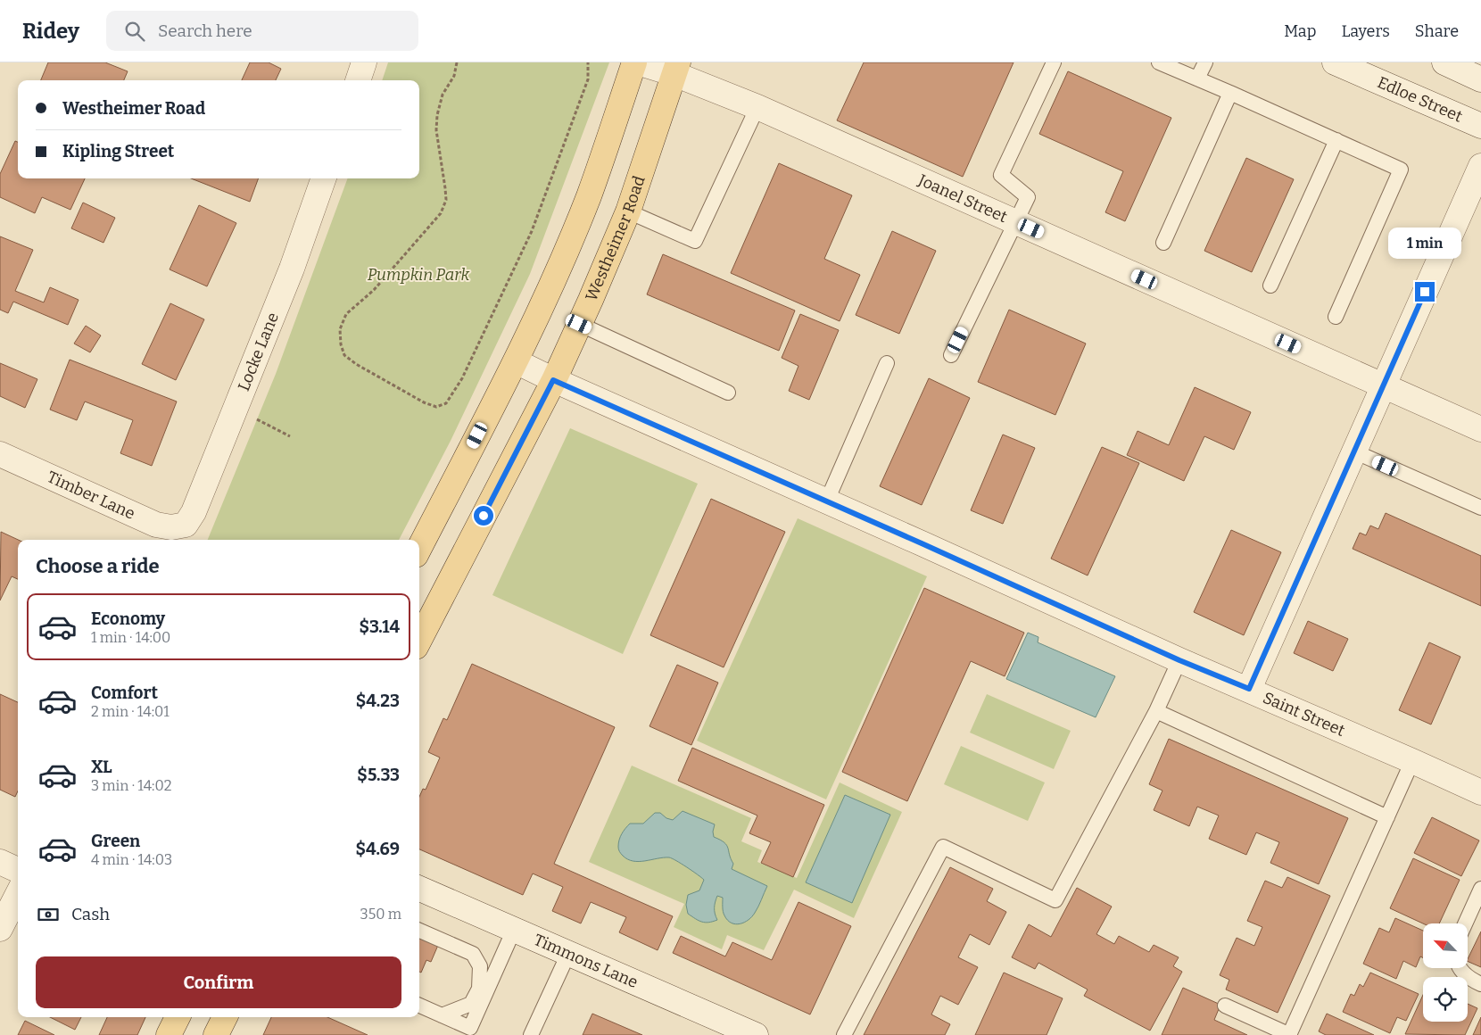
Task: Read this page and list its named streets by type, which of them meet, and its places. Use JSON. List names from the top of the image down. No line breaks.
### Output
{"streets":{"main road":["Westheimer Road"],"street":["Edloe Street","Joanel Street","Locke Lane","Timber Lane","Saint Street","Timmons Lane"]},"crossings":[["Joanel Street","Westheimer Road"],["Westheimer Road","Saint Street"],["Locke Lane","Timber Lane"]],"parks":["Pumpkin Park"],"north":"top left","page":{"header":"Ridey","search":"Search here","nav":["Map","Layers","Share"],"banner":["Westheimer Road","Kipling Street"],"bubble":"1 min","heading":"Choose a ride","list":[{"name":"Economy","note":"1 min · 14:00","value":"$3.14"},{"name":"Comfort","note":"2 min · 14:01","value":"$4.23"},{"name":"XL","note":"3 min · 14:02","value":"$5.33"},{"name":"Green","note":"4 min · 14:03","value":"$4.69"}],"pay":["Cash","350 m"],"buttons":"Confirm"}}
